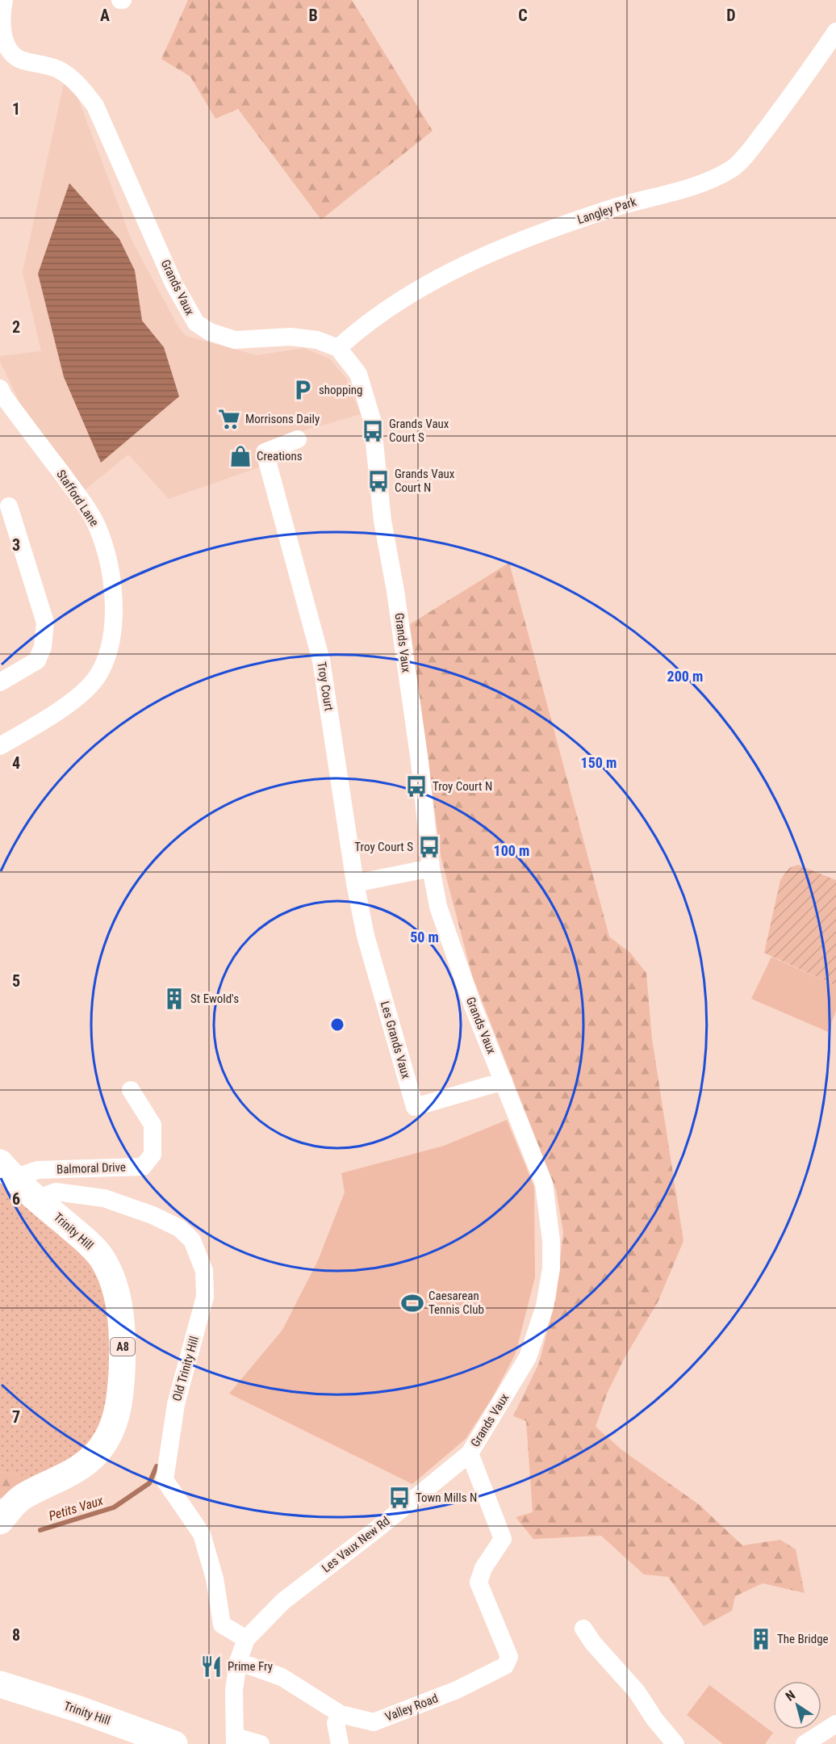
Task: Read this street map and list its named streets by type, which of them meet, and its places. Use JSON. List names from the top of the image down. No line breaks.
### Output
{"streets":{"main road":["Trinity Hill","A8"],"street":["Langley Park","Grands Vaux","Stafford Lane","Troy Court","Les Grands Vaux","Balmoral Drive","Old Trinity Hill","Les Vaux New Rd","Valley Road"]},"crossings":[["Langley Park","Grands Vaux"],["Grands Vaux","Les Grands Vaux"],["Grands Vaux","Les Vaux New Rd"],["Grands Vaux","Valley Road"],["Troy Court","Les Grands Vaux"],["Balmoral Drive","Trinity Hill"],["Trinity Hill","Old Trinity Hill"],["Old Trinity Hill","Les Vaux New Rd"],["Les Vaux New Rd","Valley Road"]],"water":["Petits Vaux"],"places":{"parking":["shopping"],"supermarket":["Morrisons Daily"],"bus stop":["Grands Vaux Court S","Grands Vaux Court N","Troy Court N","Troy Court S","Town Mills N"],"shop":["Creations"],"building":["St Ewold's","The Bridge"],"sports":["Caesarean Tennis Club"],"restaurant":["Prime Fry"]},"north":"top left","grid":{"columns":["A","B","C","D"],"rows":["1","2","3","4","5","6","7","8"]},"rings":["200 m","150 m","100 m","50 m"]}
